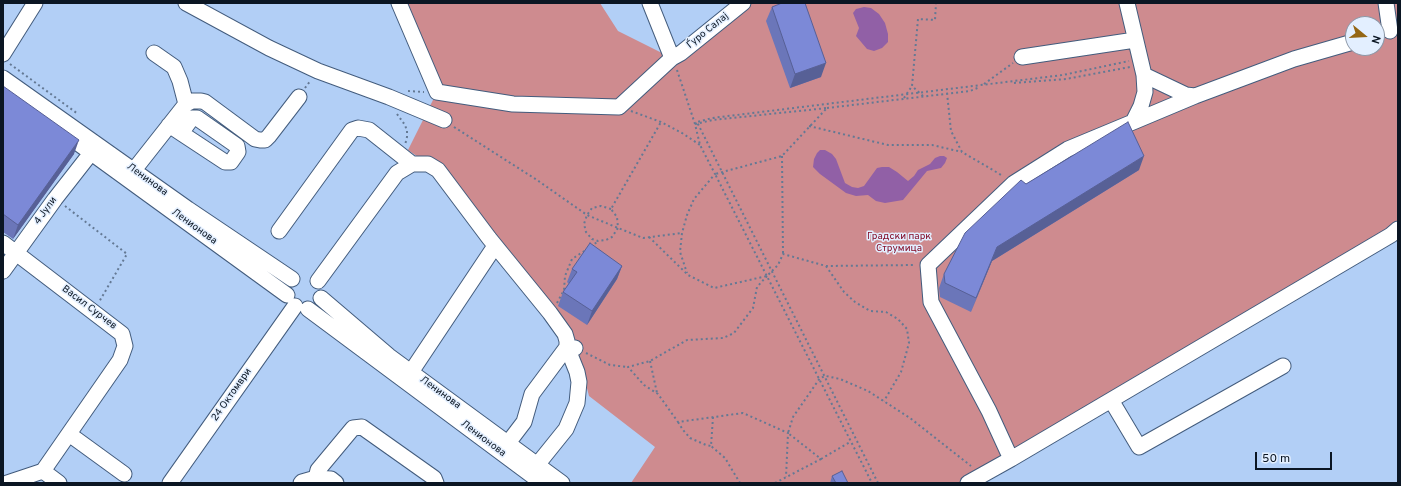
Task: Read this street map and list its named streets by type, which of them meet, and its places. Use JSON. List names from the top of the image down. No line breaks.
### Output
{"streets":{"street":["Ѓуро Салај","Ленинова","4 Јули","Ленионова","Васил Сурчев","24 Октомври"]},"crossings":[["Ленинова","Ленионова"],["Ленинова","24 Октомври"],["4 Јули","Ленионова"],["4 Јули","Васил Сурчев"],["Ленионова","24 Октомври"]],"parks":["Градски парк Струмица"],"scale_bar":"50 m","north":"right"}
